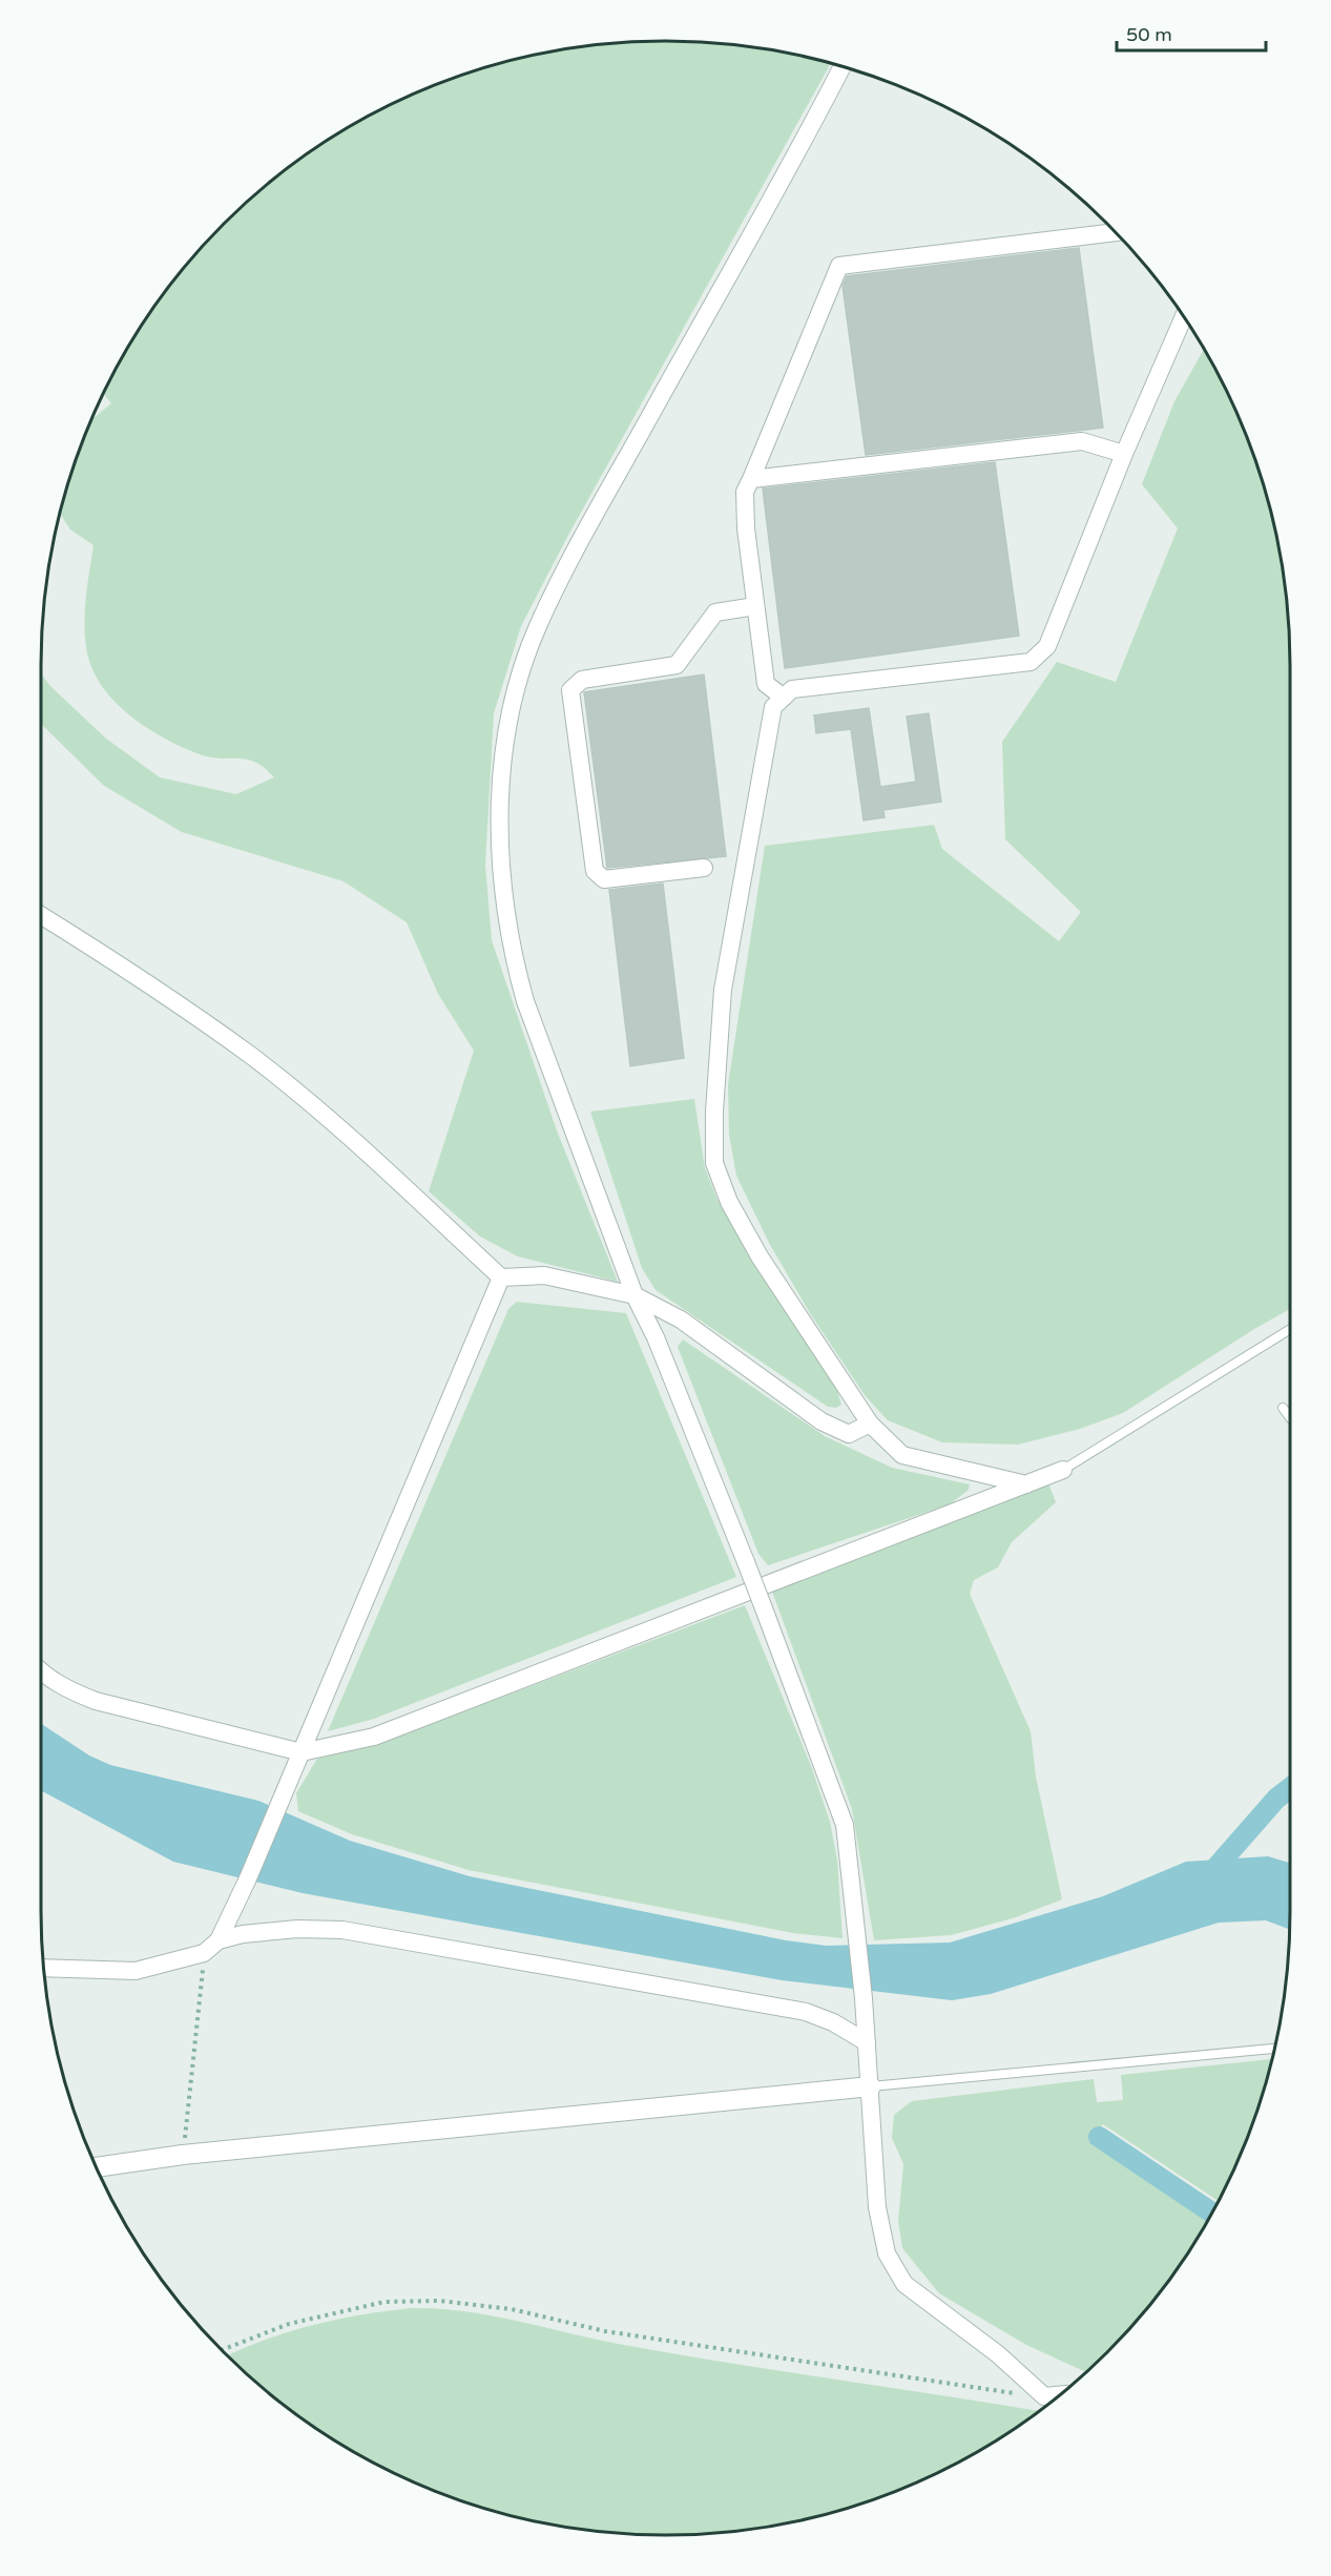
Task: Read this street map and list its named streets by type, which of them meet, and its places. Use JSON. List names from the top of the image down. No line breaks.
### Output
{"scale_bar":"50 m"}
